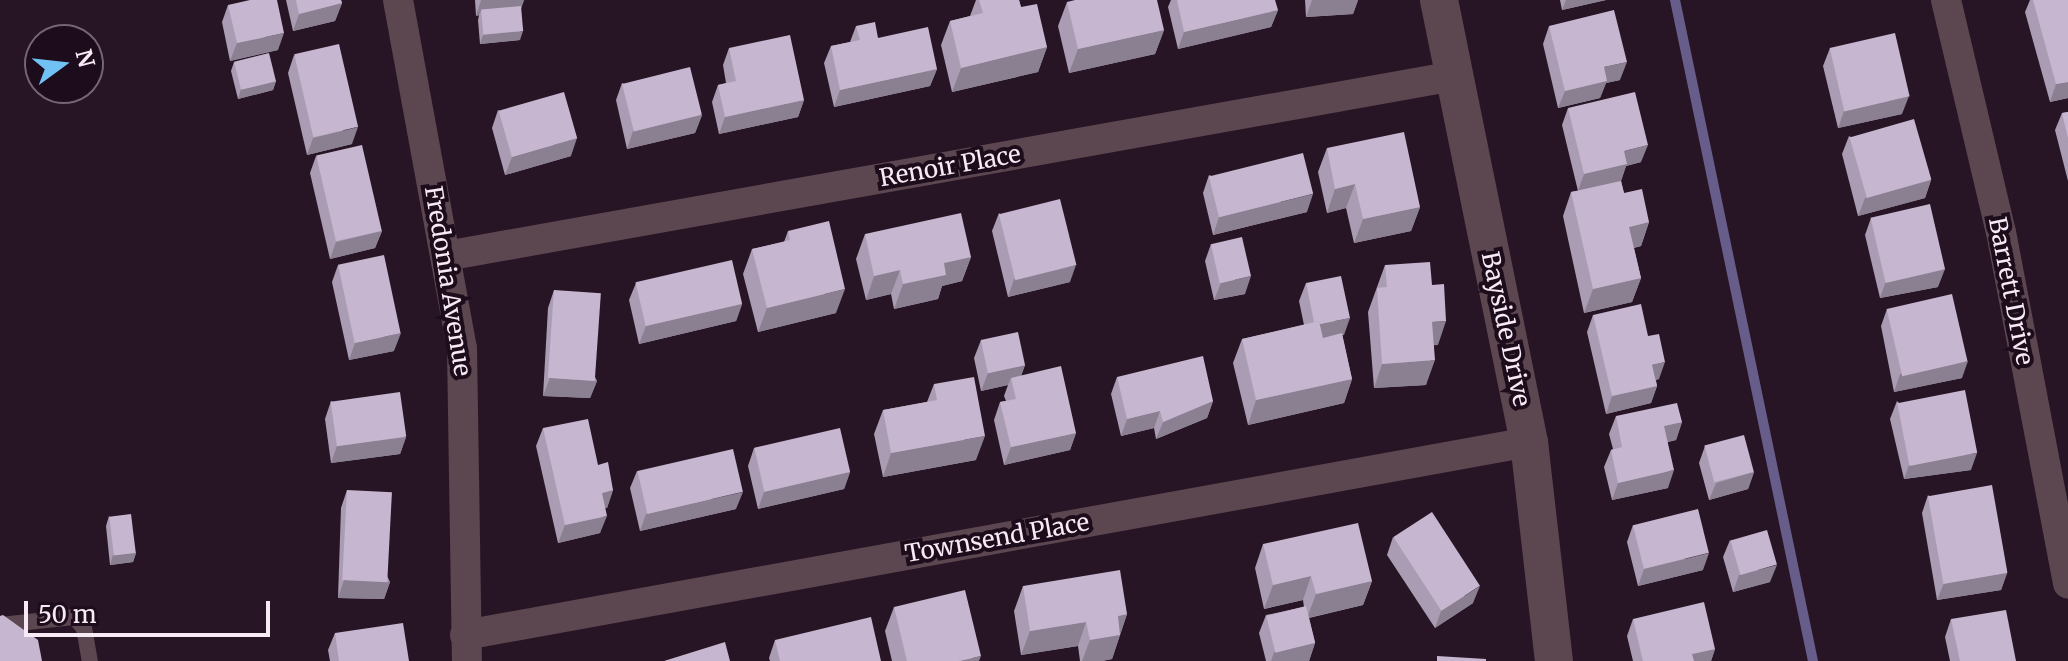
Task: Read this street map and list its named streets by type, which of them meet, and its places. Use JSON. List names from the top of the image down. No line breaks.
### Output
{"streets":{"street":["Renoir Place","Fredonia Avenue","Barrett Drive","Bayside Drive","Townsend Place"]},"crossings":[["Renoir Place","Fredonia Avenue"],["Renoir Place","Bayside Drive"],["Fredonia Avenue","Townsend Place"],["Bayside Drive","Townsend Place"]],"scale_bar":"50 m","north":"right"}
